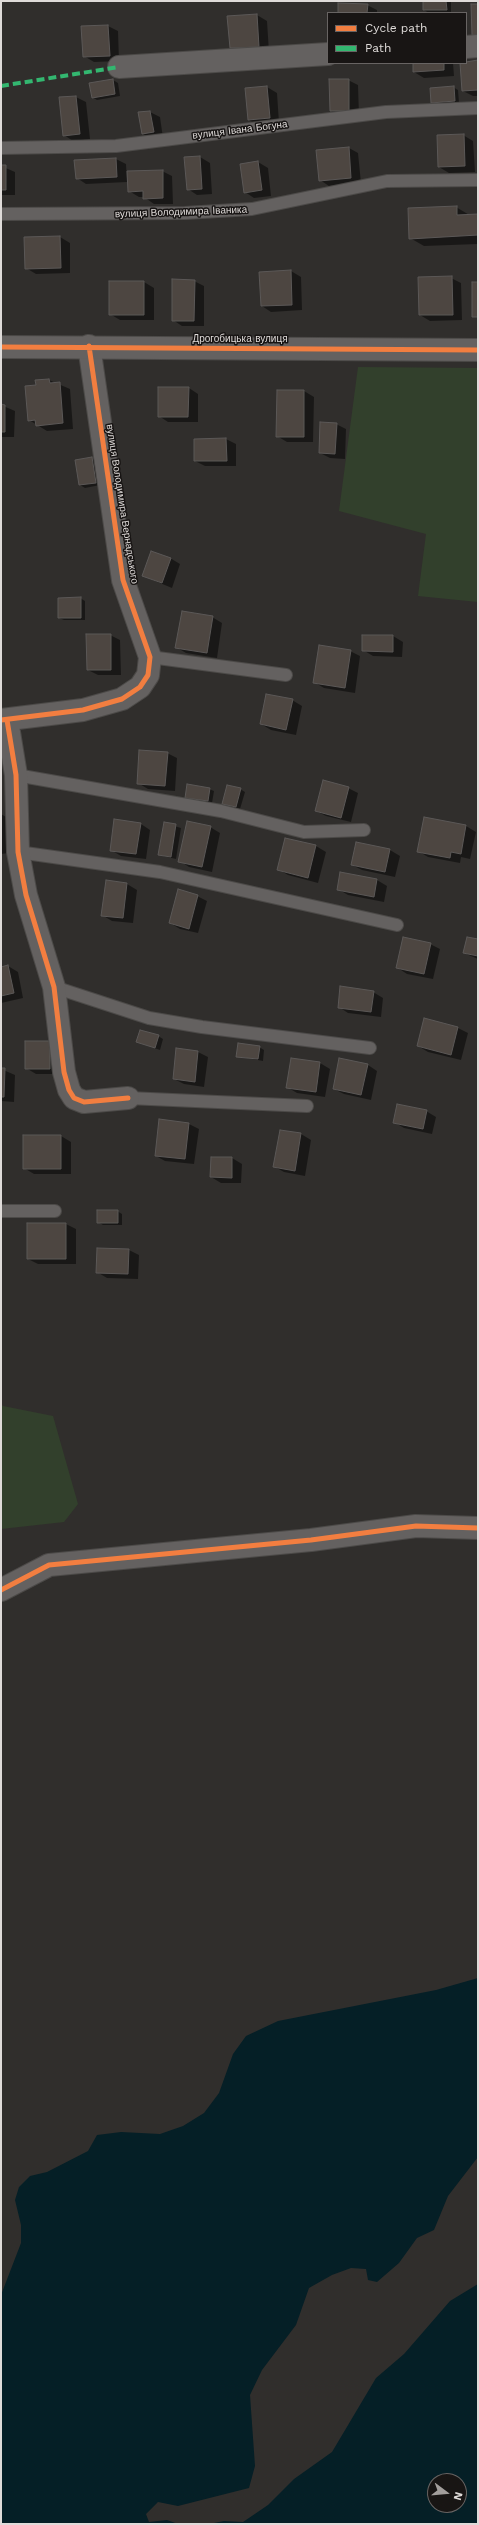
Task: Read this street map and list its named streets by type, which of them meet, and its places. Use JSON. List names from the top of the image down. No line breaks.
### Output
{"streets":{"street":["Дрогобицька вулиця","вулиця Володимира Вернадського"],"lane":["вулиця Івана Богуна","вулиця Володимира Іваника"]},"crossings":[["Дрогобицька вулиця","вулиця Володимира Вернадського"]],"legend":["Cycle path","Path"],"north":"right"}
